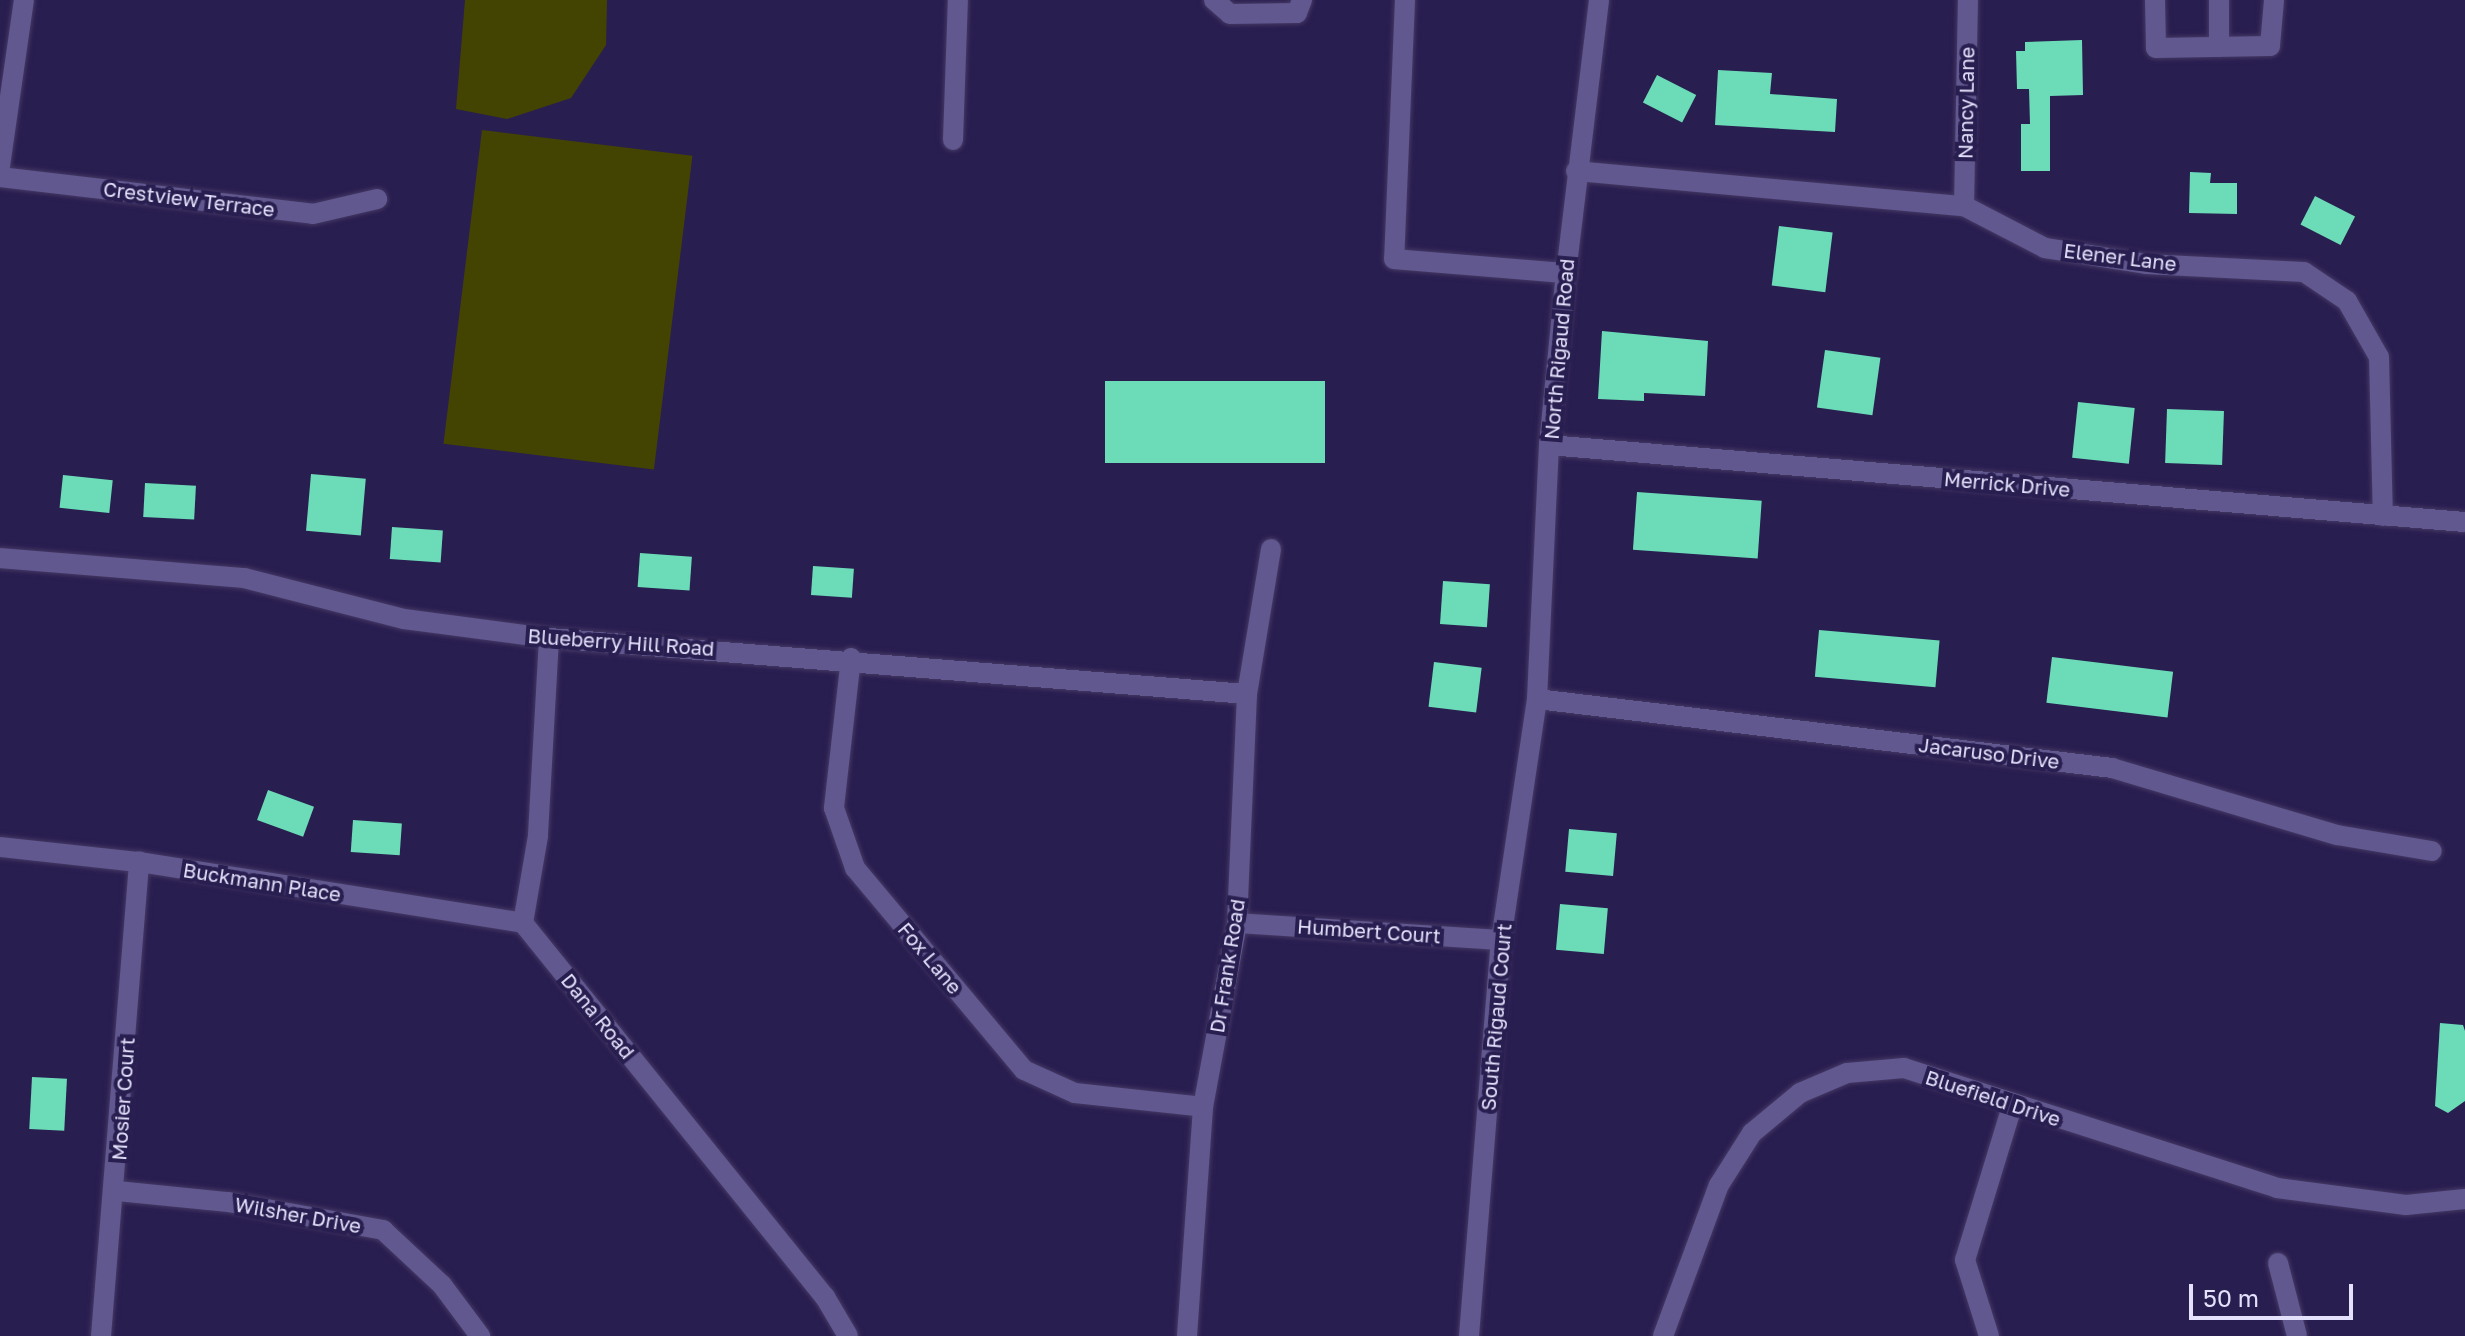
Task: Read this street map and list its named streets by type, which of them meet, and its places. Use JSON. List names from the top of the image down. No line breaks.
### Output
{"streets":{"street":["Nancy Lane","Crestview Terrace","Elener Lane","North Rigaud Road","Merrick Drive","Blueberry Hill Road","Jacaruso Drive","Buckmann Place","Humbert Court","Fox Lane","Dr Frank Road","Dana Road","South Rigaud Court","Bluefield Drive","Mosier Court","Wilsher Drive"]},"crossings":[["Nancy Lane","Elener Lane"],["Elener Lane","North Rigaud Road"],["Elener Lane","Merrick Drive"],["North Rigaud Road","Merrick Drive"],["North Rigaud Road","Jacaruso Drive"],["North Rigaud Road","South Rigaud Court"],["Blueberry Hill Road","Fox Lane"],["Blueberry Hill Road","Dr Frank Road"],["Jacaruso Drive","South Rigaud Court"],["Buckmann Place","Dana Road"],["Buckmann Place","Mosier Court"],["Humbert Court","Dr Frank Road"],["Humbert Court","South Rigaud Court"],["Fox Lane","Dr Frank Road"],["Mosier Court","Wilsher Drive"]],"scale_bar":"50 m"}
